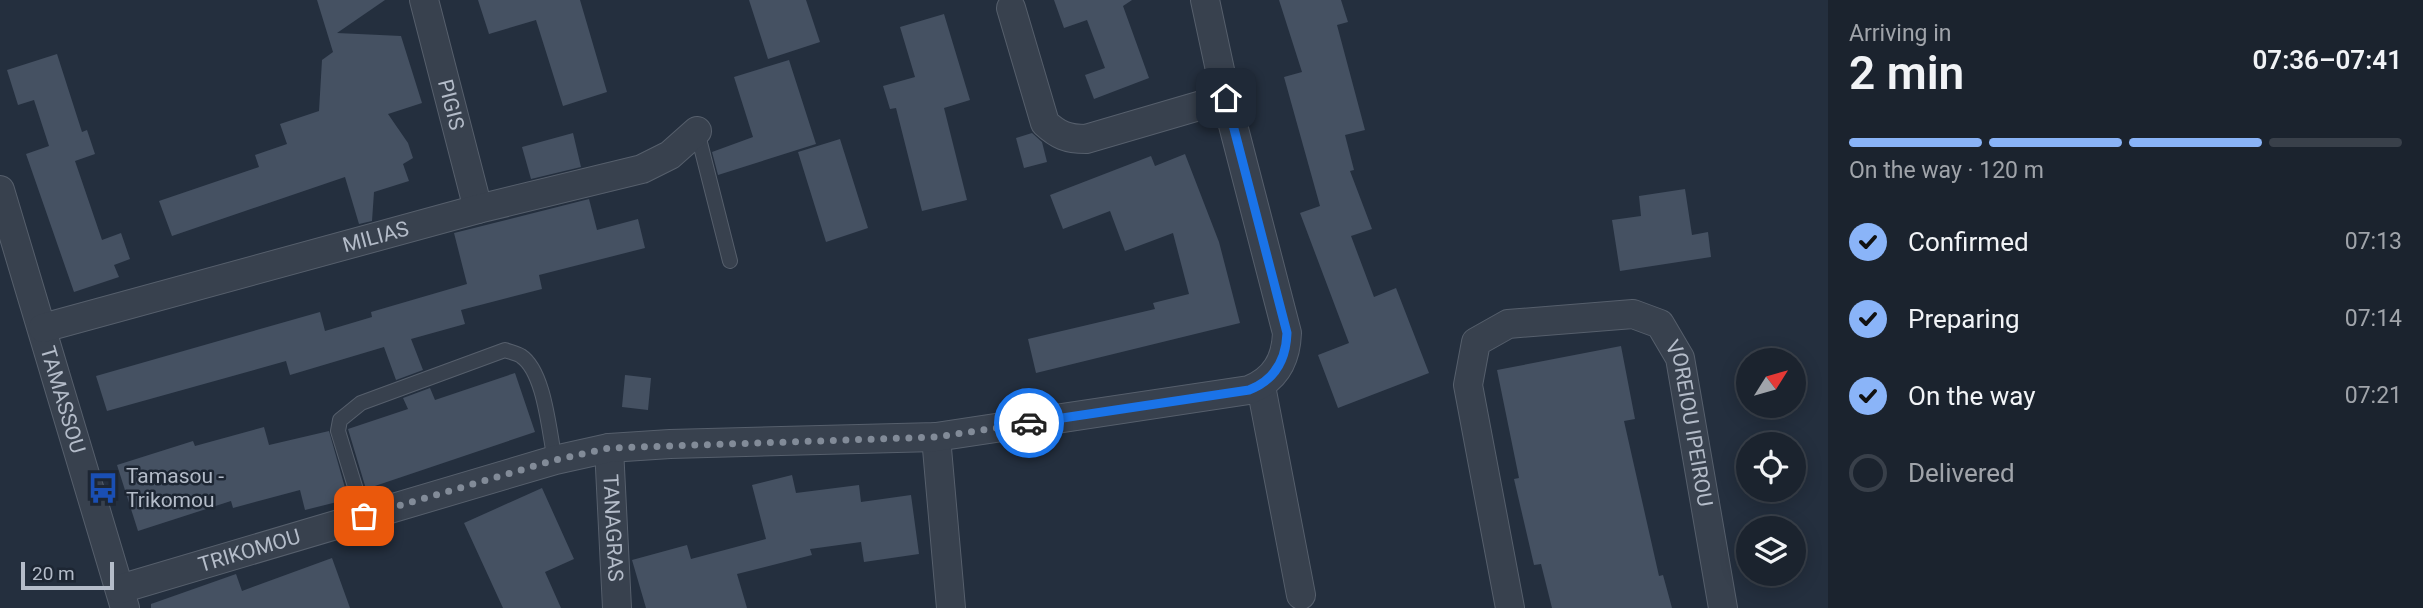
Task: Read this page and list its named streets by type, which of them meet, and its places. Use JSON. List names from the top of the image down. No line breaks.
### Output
{"streets":{"street":["PIGIS","MILIAS","TAMASSOU","VOREIOU IPEIROU","TANAGRAS","TRIKOMOU"]},"crossings":[["PIGIS","MILIAS"],["MILIAS","TAMASSOU"],["TAMASSOU","TRIKOMOU"],["TANAGRAS","TRIKOMOU"]],"places":{"bus stop":["Tamasou - Trikomou"]},"scale_bar":"20 m","north":"top right","page":{"heading":["2 min","Arriving in","07:36–07:41"],"bar":"On the way · 120 m","list":[["Confirmed","07:13"],["Preparing","07:14"],["On the way","07:21"],"Delivered"],"scale":"20 m"}}
